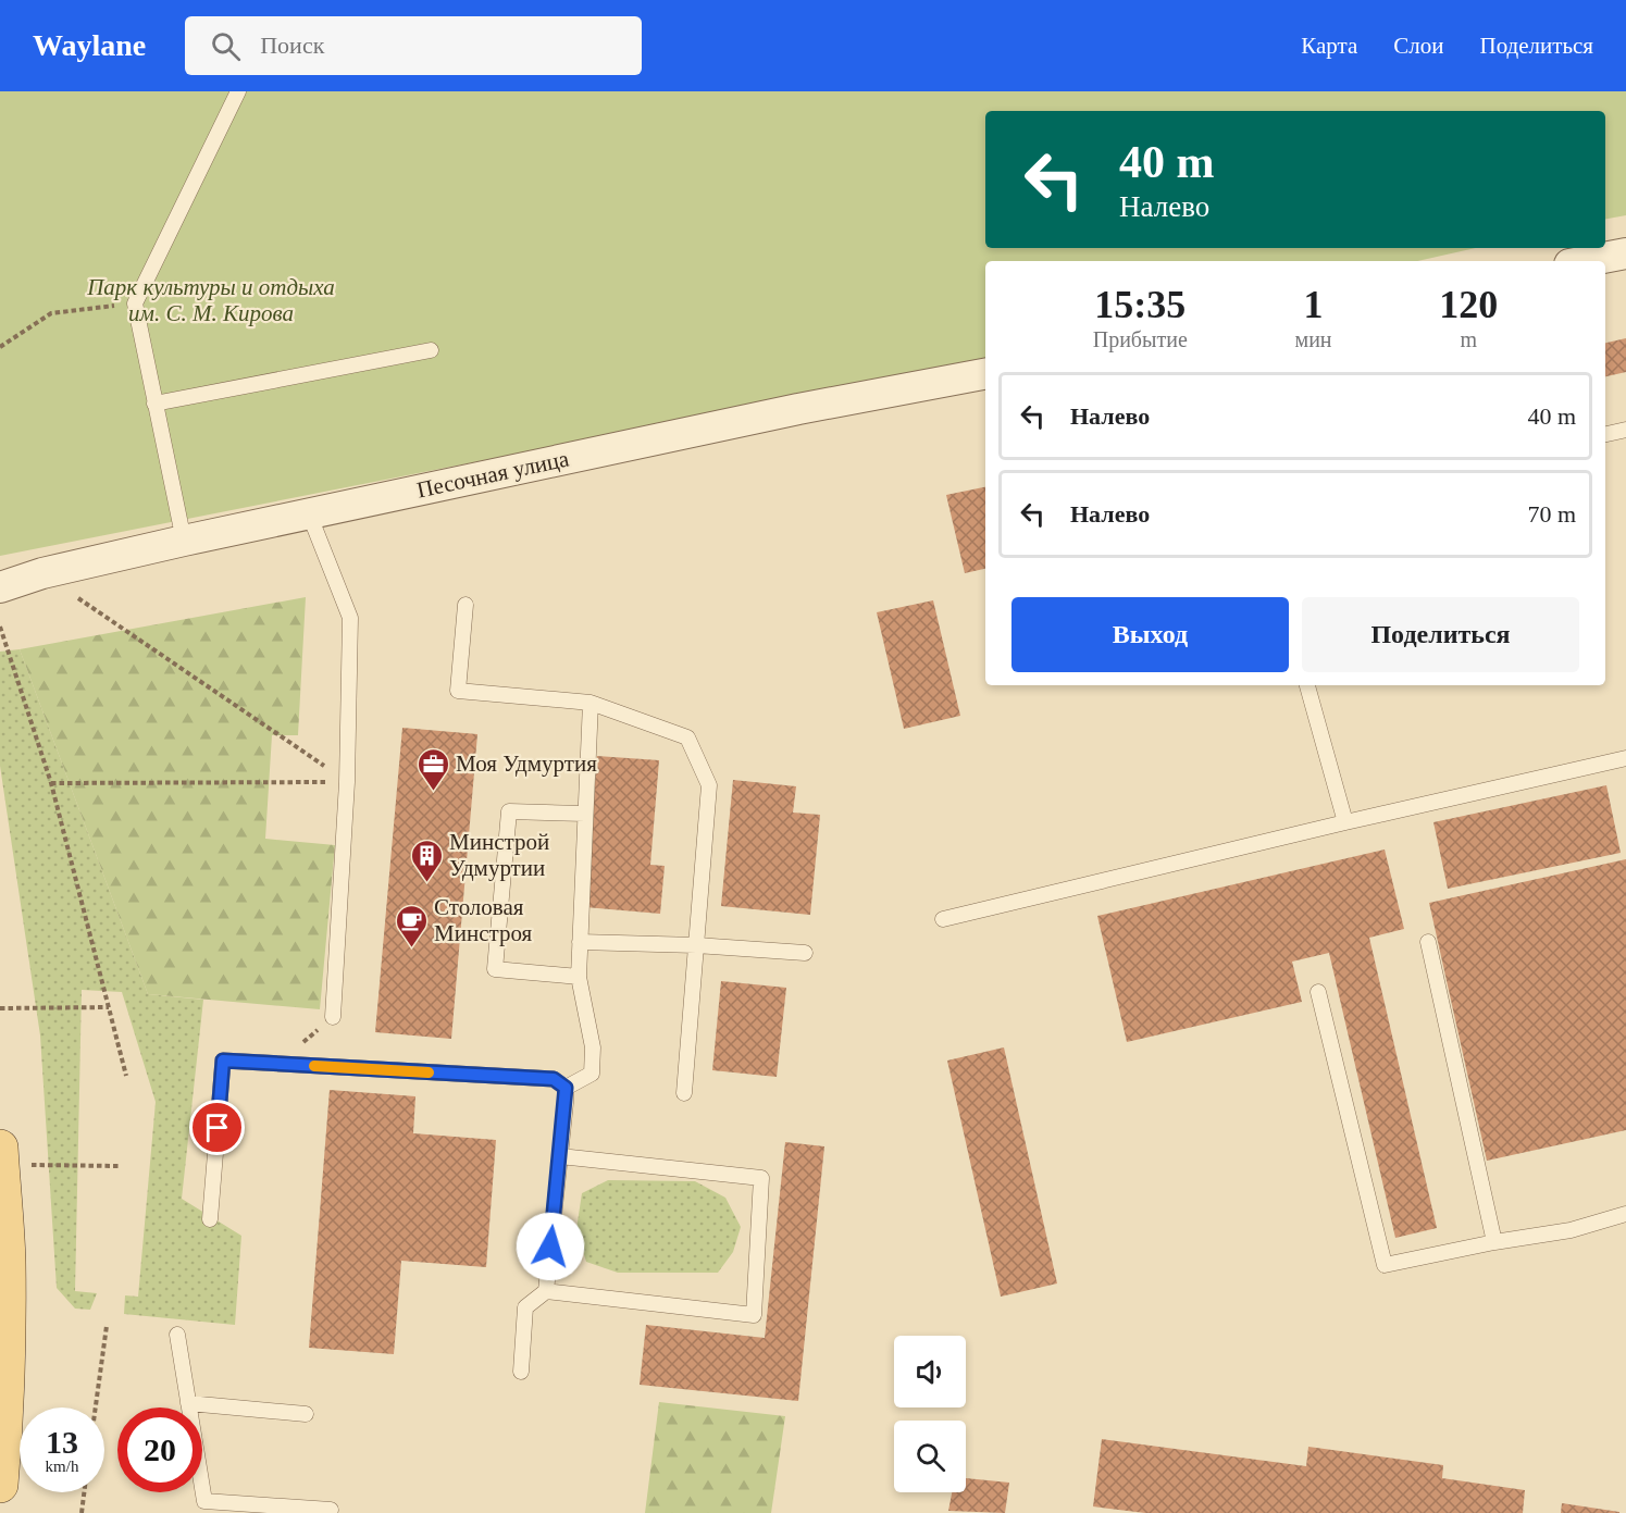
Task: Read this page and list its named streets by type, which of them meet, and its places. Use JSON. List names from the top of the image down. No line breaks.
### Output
{"streets":{"street":["Песочная улица"]},"parks":["Парк культуры и отдыха им. С. М. Кирова"],"places":{"office":["Моя Удмуртия"],"building":["Минстрой Удмуртии"],"cafe":["Столовая Минстроя"]},"page":{"header":"Waylane","search":"Поиск","nav":["Карта","Слои","Поделиться"],"turn":["40 m","Налево"],"eta":["15:35","Прибытие","1","мин","120","m"],"list":[{"name":"Налево","value":"40 m"},{"name":"Налево","value":"70 m"}],"buttons":["Выход","Поделиться"],"speed":"13 km/h","limit":"20"}}
